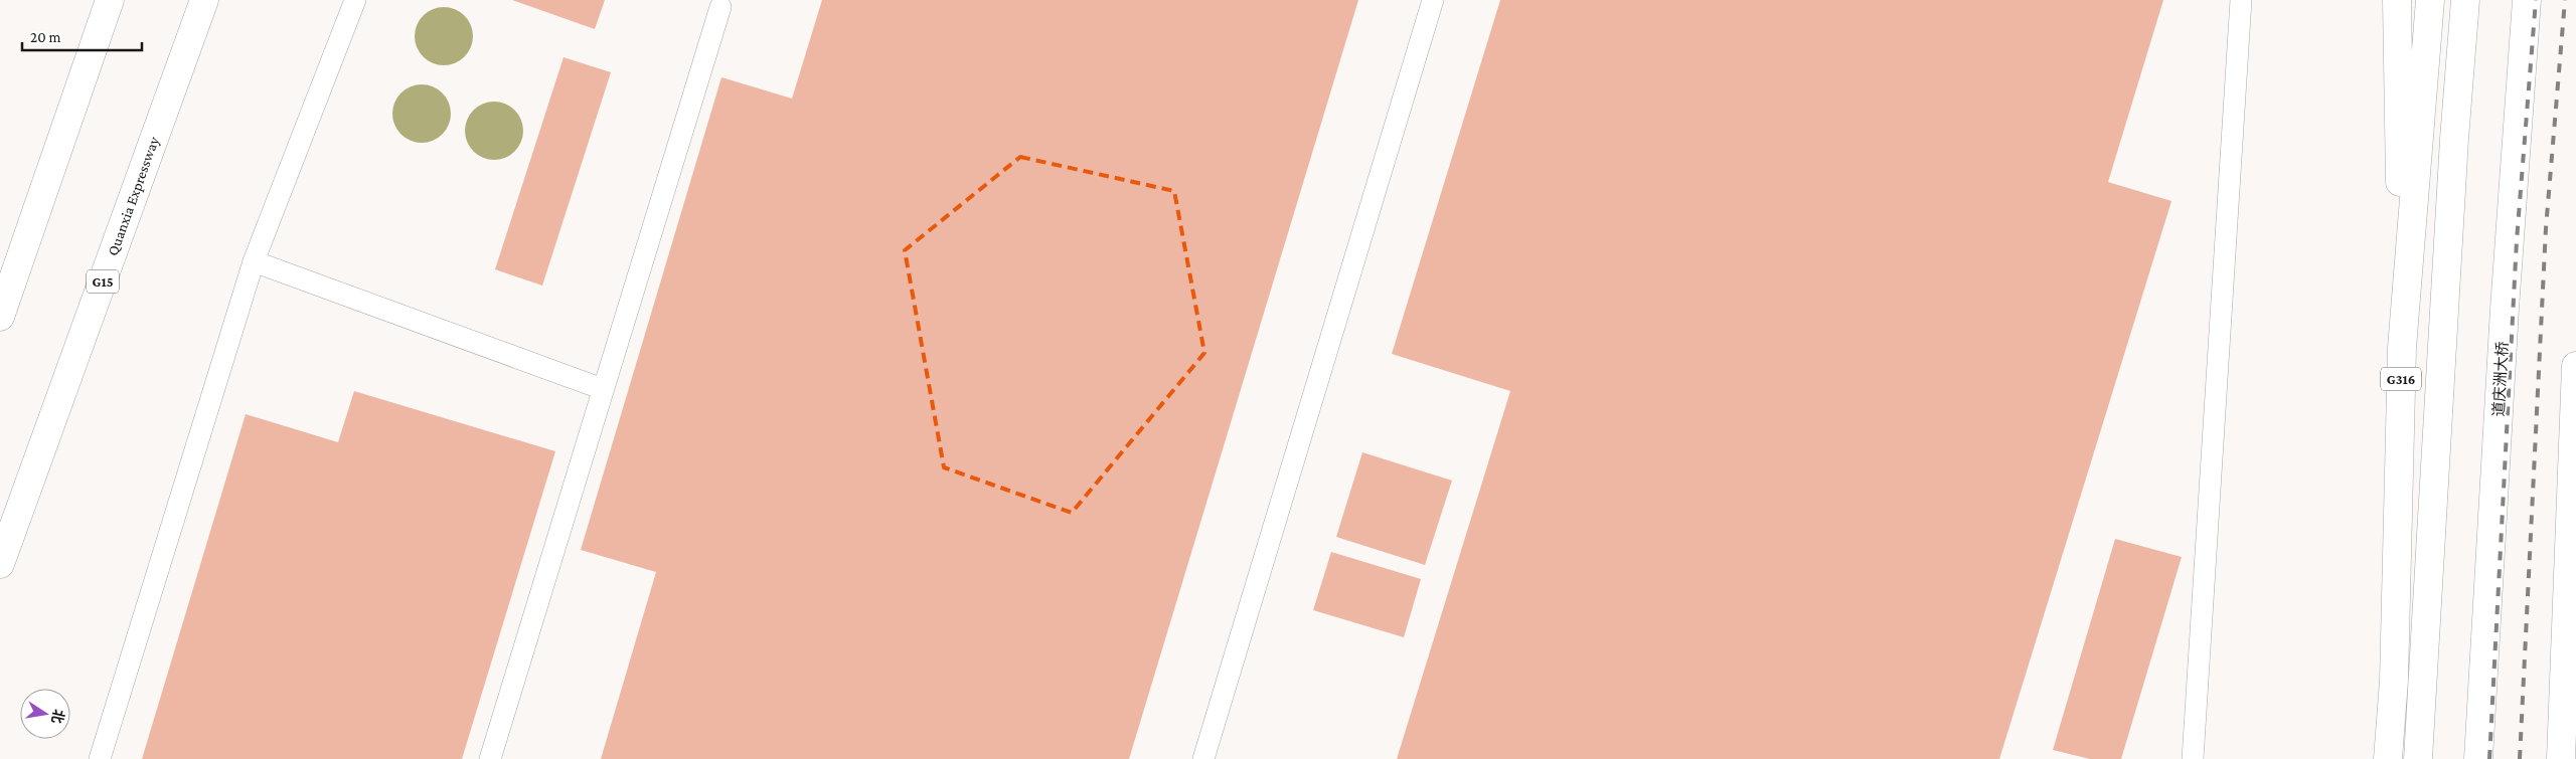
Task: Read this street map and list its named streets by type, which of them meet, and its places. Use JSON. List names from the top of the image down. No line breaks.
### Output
{"streets":{"highway":["Quanxia Expressway","G15","G316","道庆洲大桥"]},"scale_bar":"20 m","north":"right"}
